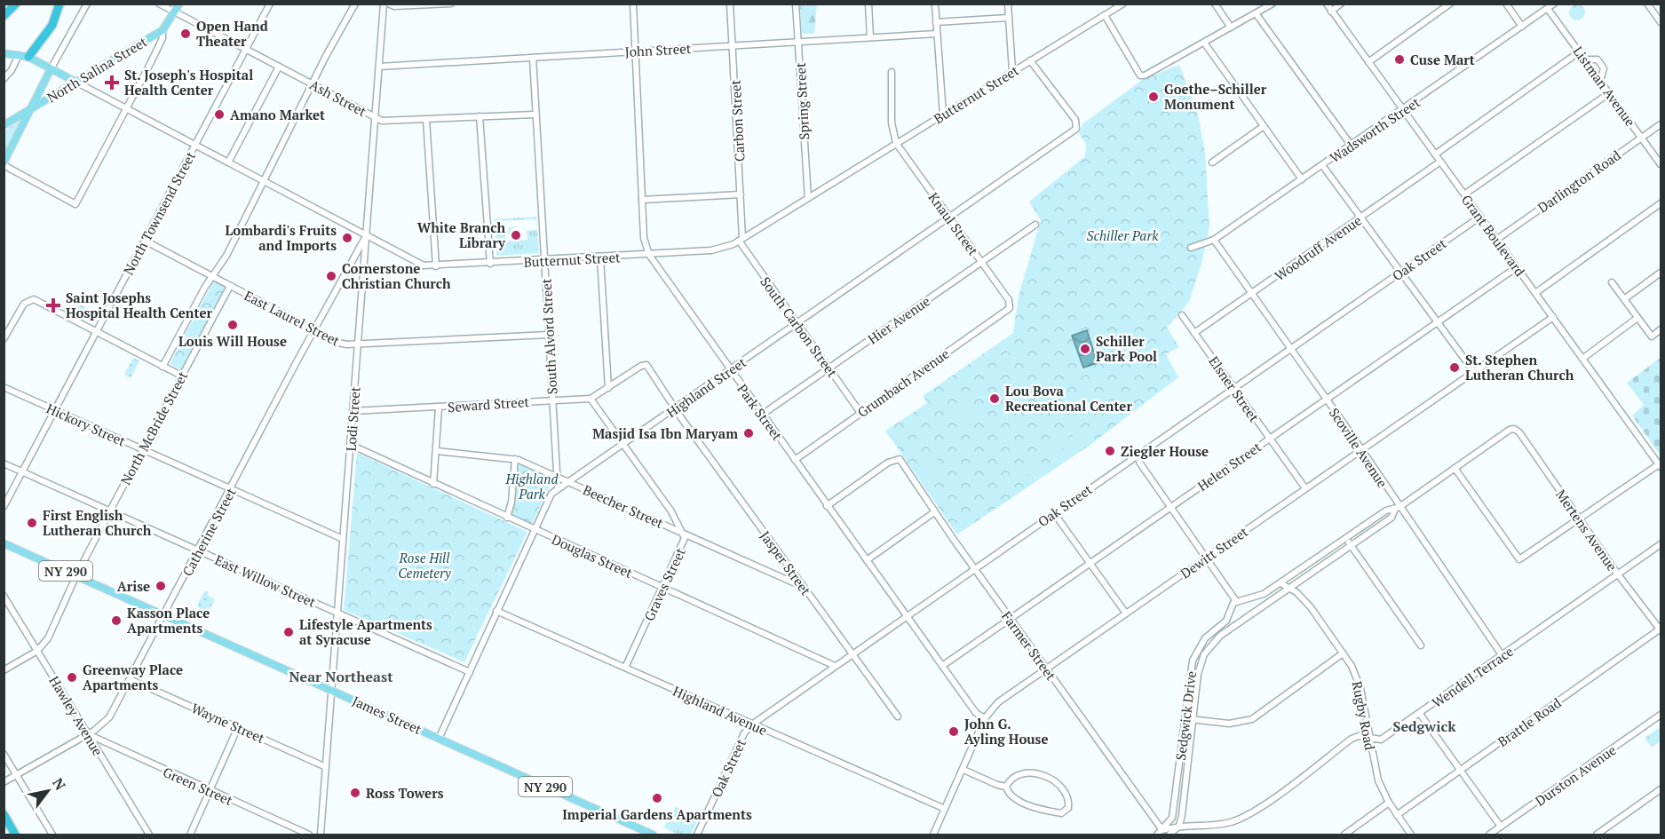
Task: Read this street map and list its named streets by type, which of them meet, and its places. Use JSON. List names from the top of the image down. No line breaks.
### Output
{"streets":{"main road":["North Salina Street","Butternut Street","NY 290","James Street"],"street":["John Street","Listman Avenue","Ash Street","Spring Street","Carbon Street","Wadsworth Street","Darlington Road","North Townsend Street","Knaul Street","Grant Boulevard","Woodruff Avenue","Oak Street","East Laurel Street","Hier Avenue","South Carbon Street","South Alvord Street","Grumbach Avenue","Highland Street","Elsner Street","Seward Street","Park Street","Lodi Street","Hickory Street","North McBride Street","Scoville Avenue","Helen Street","Beecher Street","Mertens Avenue","Catherine Street","Dewitt Street","Douglas Street","Jasper Street","East Willow Street","Graves Street","Farmer Street","Wendell Terrace","Highland Avenue","Hawley Avenue","Sedgwick Drive","Rugby Road","Brattle Road","Wayne Street","Durston Avenue","Green Street"]},"crossings":[["John Street","Spring Street"],["John Street","Carbon Street"],["John Street","South Alvord Street"],["John Street","Park Street"],["John Street","Lodi Street"],["North Salina Street","Butternut Street"],["North Salina Street","Ash Street"],["Listman Avenue","Wadsworth Street"],["Listman Avenue","Darlington Road"],["Butternut Street","Spring Street"],["Butternut Street","Carbon Street"],["Butternut Street","North Townsend Street"],["Butternut Street","Knaul Street"],["Butternut Street","South Carbon Street"],["Butternut Street","South Alvord Street"],["Butternut Street","Highland Street"],["Butternut Street","Park Street"],["Butternut Street","Lodi Street"],["Butternut Street","North McBride Street"],["Butternut Street","Catherine Street"],["Ash Street","North Townsend Street"],["Ash Street","South Alvord Street"],["Ash Street","Lodi Street"],["Ash Street","North McBride Street"],["Carbon Street","South Carbon Street"],["Wadsworth Street","Grant Boulevard"],["Wadsworth Street","Scoville Avenue"],["Darlington Road","Grant Boulevard"],["North Townsend Street","East Laurel Street"],["North Townsend Street","Hickory Street"],["North Townsend Street","East Willow Street"],["Knaul Street","Hier Avenue"],["Knaul Street","Grumbach Avenue"],["Knaul Street","Highland Street"],["Grant Boulevard","Woodruff Avenue"],["Grant Boulevard","Oak Street"],["Grant Boulevard","Helen Street"],["Grant Boulevard","Dewitt Street"],["Woodruff Avenue","Elsner Street"],["Woodruff Avenue","Scoville Avenue"],["Oak Street","Elsner Street"],["Oak Street","Park Street"],["Oak Street","Scoville Avenue"],["Oak Street","Douglas Street"],["Oak Street","Jasper Street"],["Oak Street","Farmer Street"],["Oak Street","Highland Avenue"],["East Laurel Street","South Alvord Street"],["East Laurel Street","Lodi Street"],["East Laurel Street","North McBride Street"],["East Laurel Street","Catherine Street"],["Hier Avenue","South Carbon Street"],["Hier Avenue","Park Street"],["South Carbon Street","Grumbach Avenue"],["South Carbon Street","Highland Street"],["South Alvord Street","Highland Street"],["South Alvord Street","Seward Street"],["South Alvord Street","Beecher Street"],["Grumbach Avenue","Park Street"],["Highland Street","Park Street"],["Highland Street","Beecher Street"],["Highland Street","Douglas Street"],["Highland Street","Jasper Street"],["Highland Street","East Willow Street"],["Highland Street","Graves Street"],["Highland Street","Highland Avenue"],["Highland Street","James Street"],["Elsner Street","Helen Street"],["Elsner Street","Dewitt Street"],["Seward Street","Lodi Street"],["Seward Street","Jasper Street"],["Seward Street","Graves Street"],["Park Street","Helen Street"],["Park Street","Dewitt Street"],["Park Street","Farmer Street"],["Lodi Street","Hickory Street"],["Lodi Street","Catherine Street"],["Lodi Street","Douglas Street"],["Lodi Street","East Willow Street"],["Lodi Street","James Street"],["Lodi Street","Wayne Street"],["Hickory Street","North McBride Street"],["Hickory Street","Catherine Street"],["North McBride Street","East Willow Street"],["North McBride Street","James Street"],["North McBride Street","Hawley Avenue"],["Scoville Avenue","Helen Street"],["Scoville Avenue","Dewitt Street"],["Scoville Avenue","Wendell Terrace"],["Scoville Avenue","Sedgwick Drive"],["Helen Street","Farmer Street"],["Beecher Street","Jasper Street"],["Beecher Street","Graves Street"],["Mertens Avenue","Wendell Terrace"],["Mertens Avenue","Sedgwick Drive"],["Mertens Avenue","Brattle Road"],["Catherine Street","East Willow Street"],["Catherine Street","James Street"],["Catherine Street","Hawley Avenue"],["Catherine Street","Wayne Street"],["Catherine Street","Green Street"],["Dewitt Street","Farmer Street"],["Dewitt Street","Highland Avenue"],["Douglas Street","Graves Street"],["Graves Street","Highland Avenue"],["Farmer Street","Wendell Terrace"],["Farmer Street","Sedgwick Drive"],["Wendell Terrace","Sedgwick Drive"],["Wendell Terrace","Rugby Road"],["Hawley Avenue","Green Street"],["Sedgwick Drive","Rugby Road"],["Rugby Road","Brattle Road"]],"districts":["Near Northeast","Sedgwick"],"parks":["Schiller Park","Highland Park","Rose Hill Cemetery"],"places":{"other":["Open Hand Theater","Cuse Mart","Goethe–Schiller Monument","Amano Market","White Branch Library","Lombardi's Fruits and Imports","Cornerstone Christian Church","Louis Will House","Schiller Park Pool","St. Stephen Lutheran Church","Lou Bova Recreational Center","Masjid Isa Ibn Maryam","Ziegler House","First English Lutheran Church","Arise","Kasson Place Apartments","Lifestyle Apartments at Syracuse","Greenway Place Apartments","John G. Ayling House","Ross Towers","Imperial Gardens Apartments"],"health":["St. Joseph's Hospital Health Center","Saint Josephs Hospital Health Center"]},"north":"top right"}
